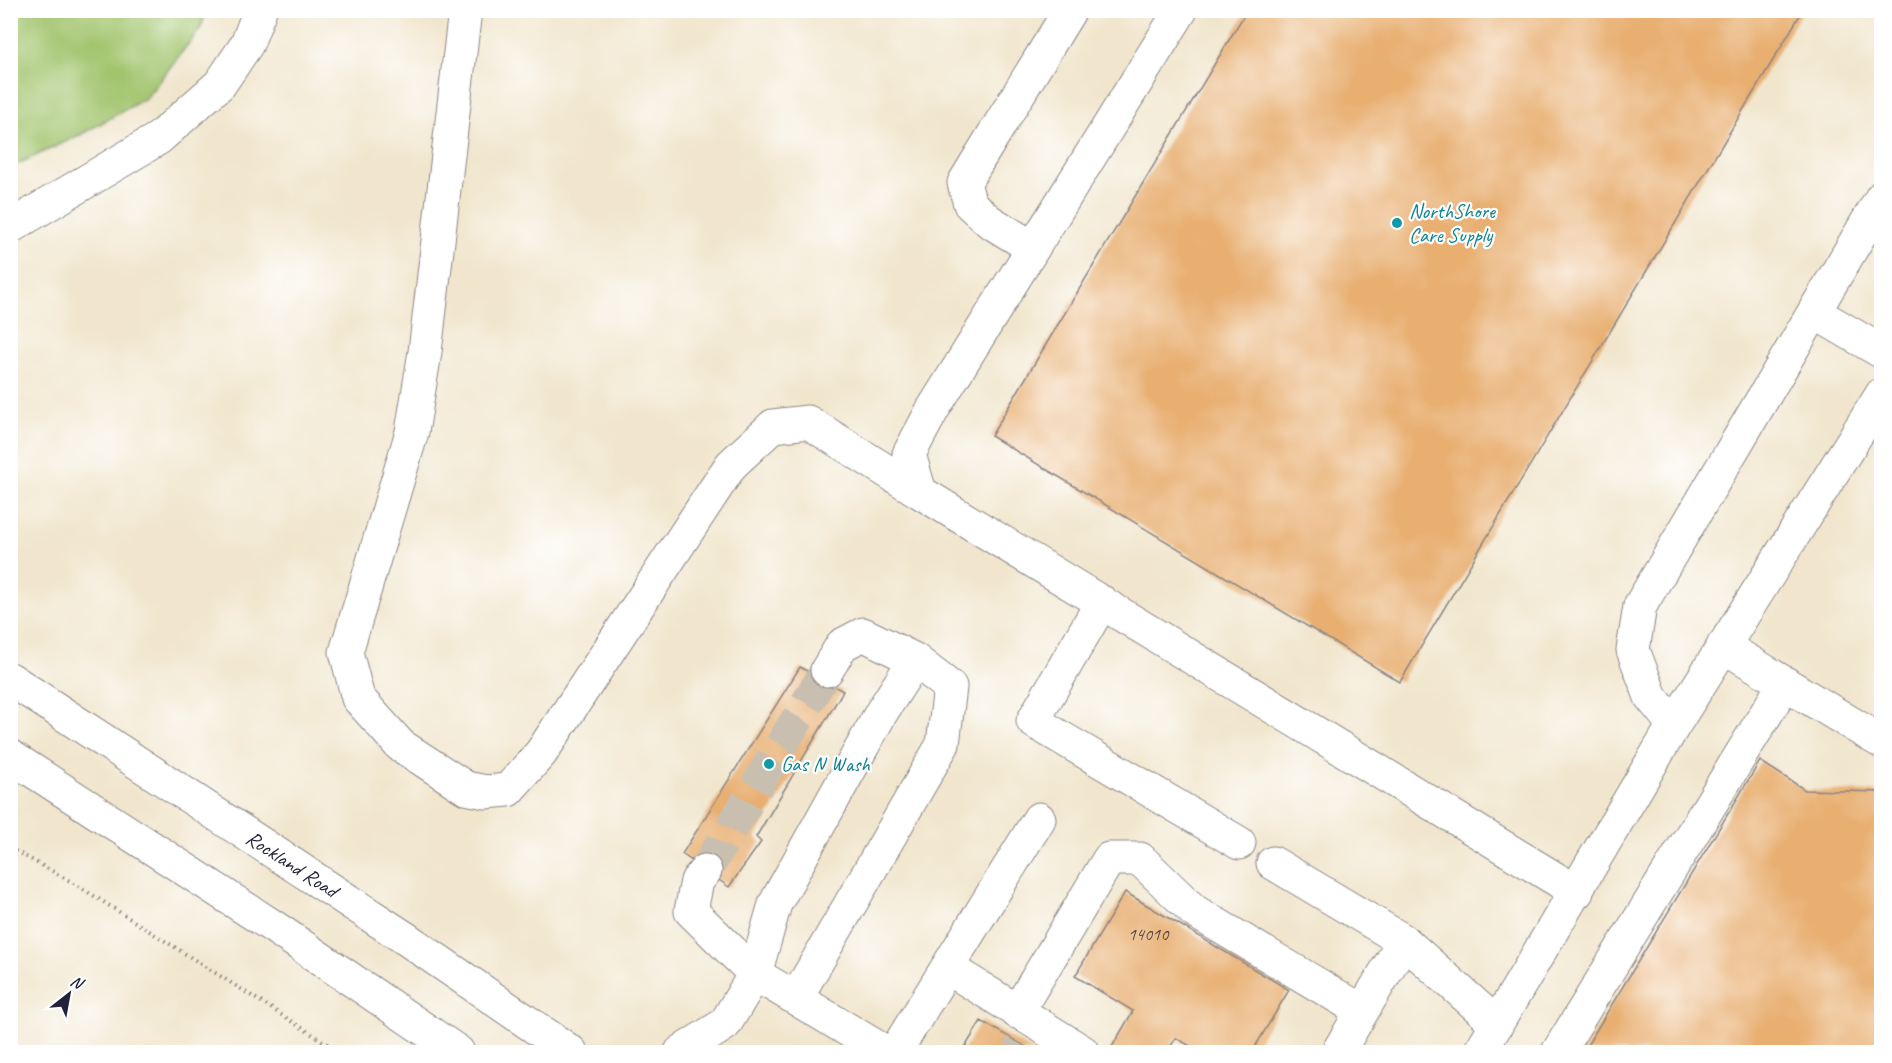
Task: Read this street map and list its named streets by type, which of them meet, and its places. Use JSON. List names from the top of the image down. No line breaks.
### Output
{"streets":{"main road":["Rockland Road"]},"places":["NorthShore Care Supply","Gas N Wash"],"house_numbers":["14010"],"north":"top right"}
